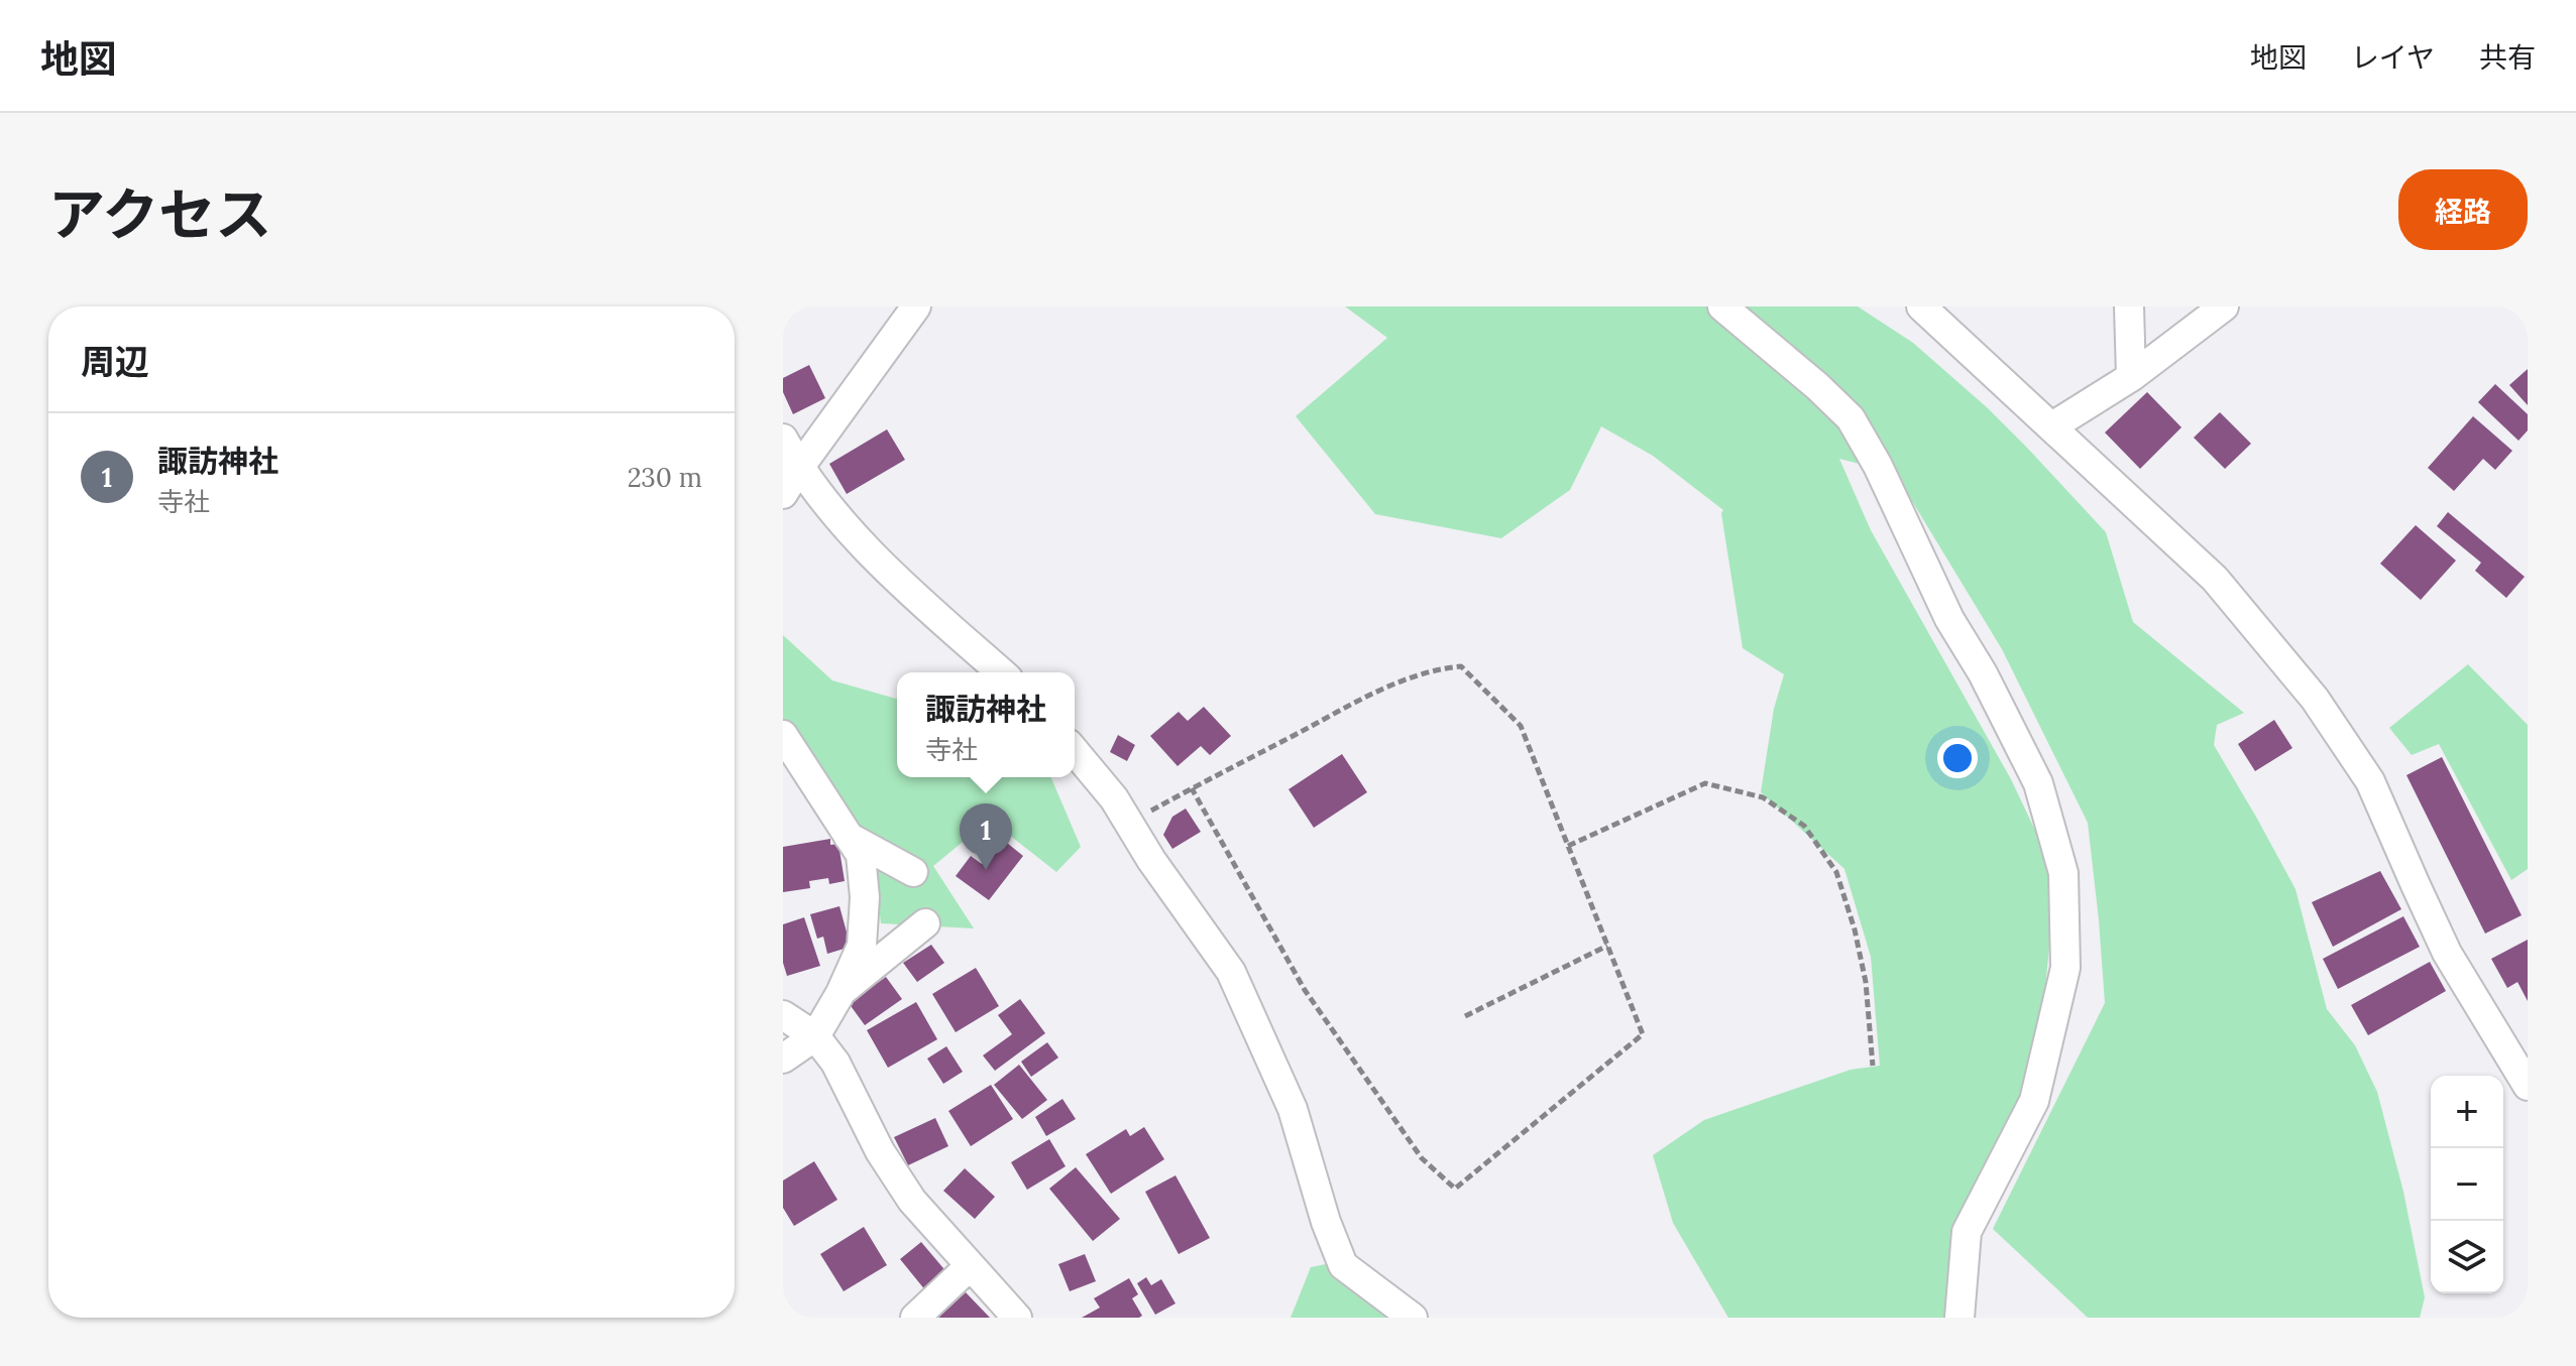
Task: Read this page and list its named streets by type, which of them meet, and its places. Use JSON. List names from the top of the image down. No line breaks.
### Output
{"page":{"header":"地図","nav":["地図","レイヤ","共有"],"title":"アクセス","buttons":"経路","heading":"周辺","list":[{"mark":"1","name":"諏訪神社","note":"寺社","value":"230 m"}],"popup":["諏訪神社","寺社"],"pins":"1","map_buttons":["+","−"]}}
